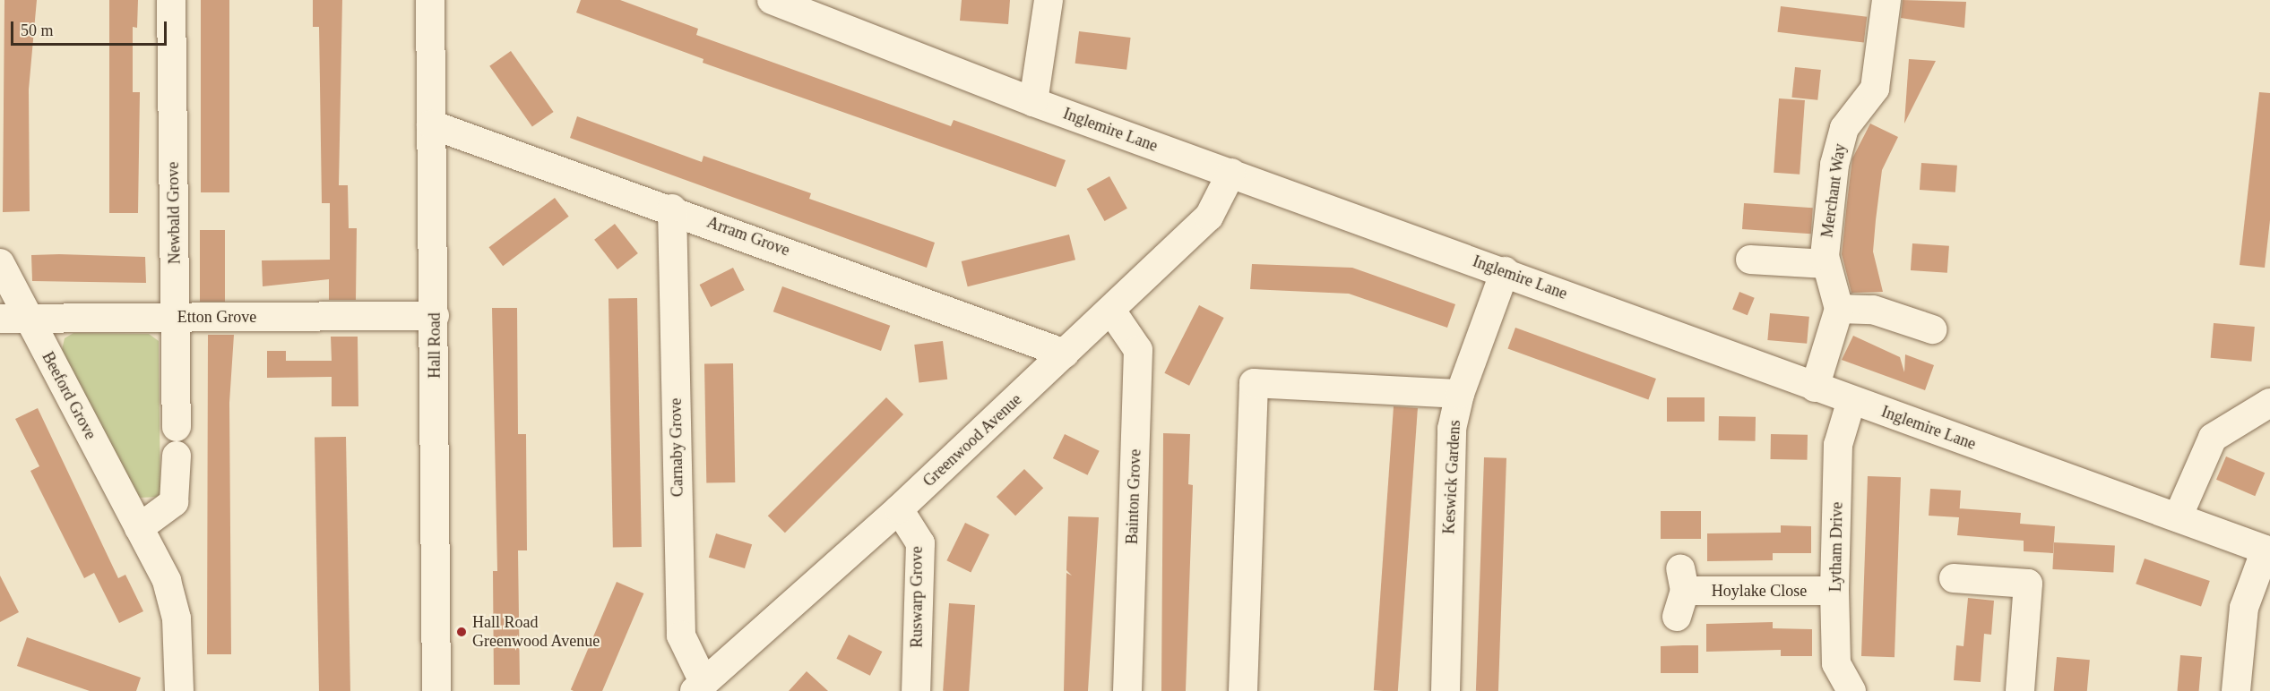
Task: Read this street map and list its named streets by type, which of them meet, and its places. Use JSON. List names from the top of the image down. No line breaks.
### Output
{"streets":{"street":["Inglemire Lane","Merchant Way","Newbald Grove","Arram Grove","Etton Grove","Hall Road","Beeford Grove","Greenwood Avenue","Carnaby Grove","Keswick Gardens","Bainton Grove","Lytham Drive","Hoylake Close","Ruswarp Grove"]},"crossings":[["Inglemire Lane","Greenwood Avenue"],["Inglemire Lane","Keswick Gardens"],["Inglemire Lane","Lytham Drive"],["Newbald Grove","Etton Grove"],["Arram Grove","Hall Road"],["Arram Grove","Greenwood Avenue"],["Arram Grove","Carnaby Grove"],["Etton Grove","Hall Road"],["Etton Grove","Beeford Grove"],["Greenwood Avenue","Carnaby Grove"],["Greenwood Avenue","Bainton Grove"],["Greenwood Avenue","Ruswarp Grove"],["Lytham Drive","Hoylake Close"]],"places":["Hall Road Greenwood Avenue"],"scale_bar":"50 m"}
